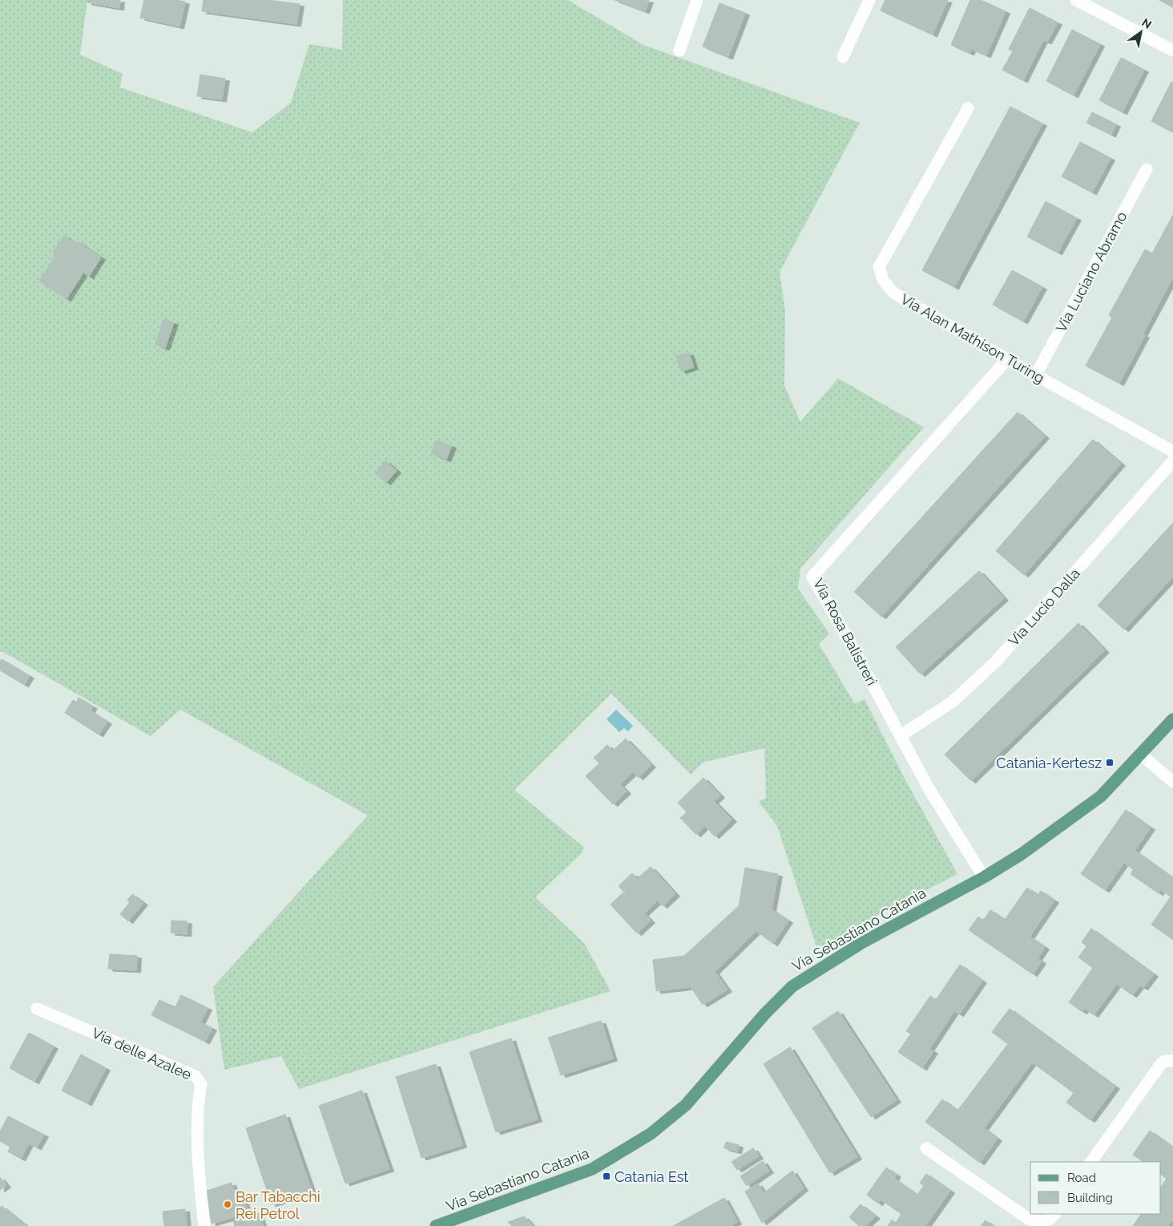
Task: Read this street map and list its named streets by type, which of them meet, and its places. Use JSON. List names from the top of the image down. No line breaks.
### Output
{"streets":{"main road":["Via Sebastiano Catania"],"street":["Via Luciano Abramo","Via Alan Mathison Turing","Via Lucio Dalla","Via Rosa Balistreri","Via delle Azalee"]},"crossings":[["Via Luciano Abramo","Via Alan Mathison Turing"],["Via Alan Mathison Turing","Via Rosa Balistreri"],["Via Lucio Dalla","Via Rosa Balistreri"],["Via Rosa Balistreri","Via Sebastiano Catania"]],"places":{"transit":["Catania-Kertesz","Catania Est"],"other":["Bar Tabacchi Rei Petrol"]},"legend":["Road","Building"],"north":"top right"}
